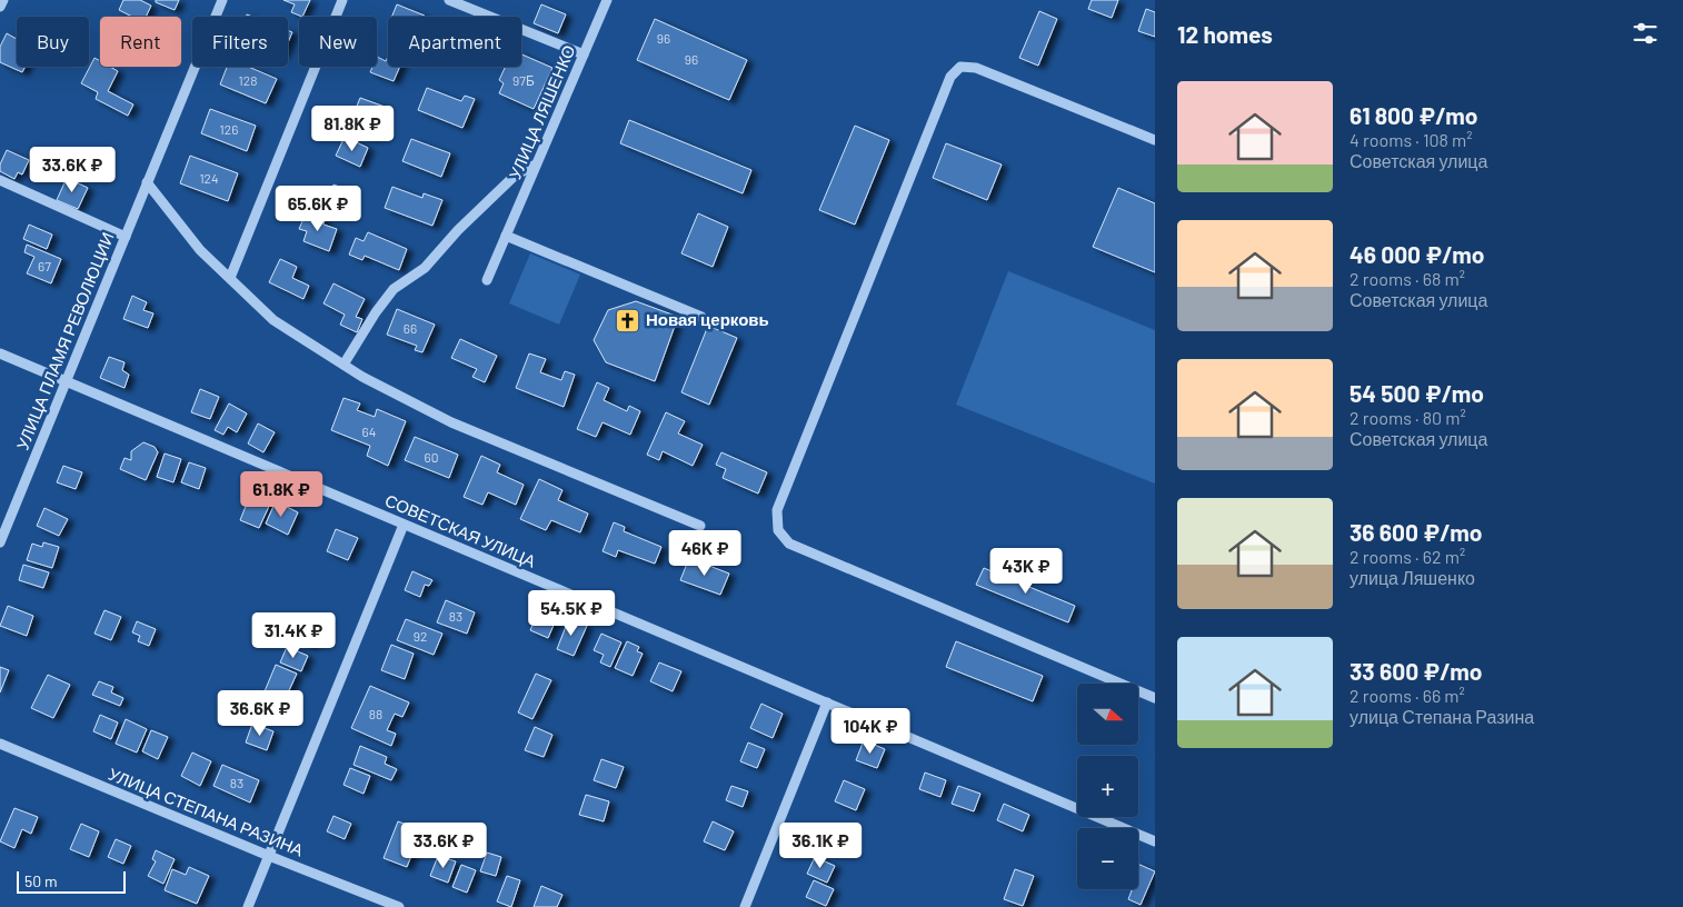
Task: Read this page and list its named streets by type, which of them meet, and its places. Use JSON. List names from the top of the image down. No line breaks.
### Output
{"streets":{"street":["УЛИЦА ЛЯШЕНКО","УЛИЦА ПЛАМЯ РЕВОЛЮЦИИ","СОВЕТСКАЯ УЛИЦА","УЛИЦА СТЕПАНА РАЗИНА"]},"crossings":[["УЛИЦА ПЛАМЯ РЕВОЛЮЦИИ","СОВЕТСКАЯ УЛИЦА"]],"places":{"church":["Новая церковь"]},"house_numbers":["96","96","128","97Б","126","124","67","66","64","60","83","92","88","83"],"scale_bar":"50 m","north":"right","page":{"heading":"12 homes","chip":["Buy","Rent","Filters","New","Apartment"],"list":[{"name":"61 800 ₽/mo","note":"4 rooms · 108 m² · Советская улица"},{"name":"46 000 ₽/mo","note":"2 rooms · 68 m² · Советская улица"},{"name":"54 500 ₽/mo","note":"2 rooms · 80 m² · Советская улица"},{"name":"36 600 ₽/mo","note":"2 rooms · 62 m² · улица Ляшенко"},{"name":"33 600 ₽/mo","note":"2 rooms · 66 m² · улица Степана Разина"}],"price":["81.8K ₽","33.6K ₽","65.6K ₽","61.8K ₽","46K ₽","43K ₽","54.5K ₽","31.4K ₽","36.6K ₽","104K ₽","33.6K ₽","36.1K ₽"],"map_buttons":["+","−"],"scale":"50 m"}}
